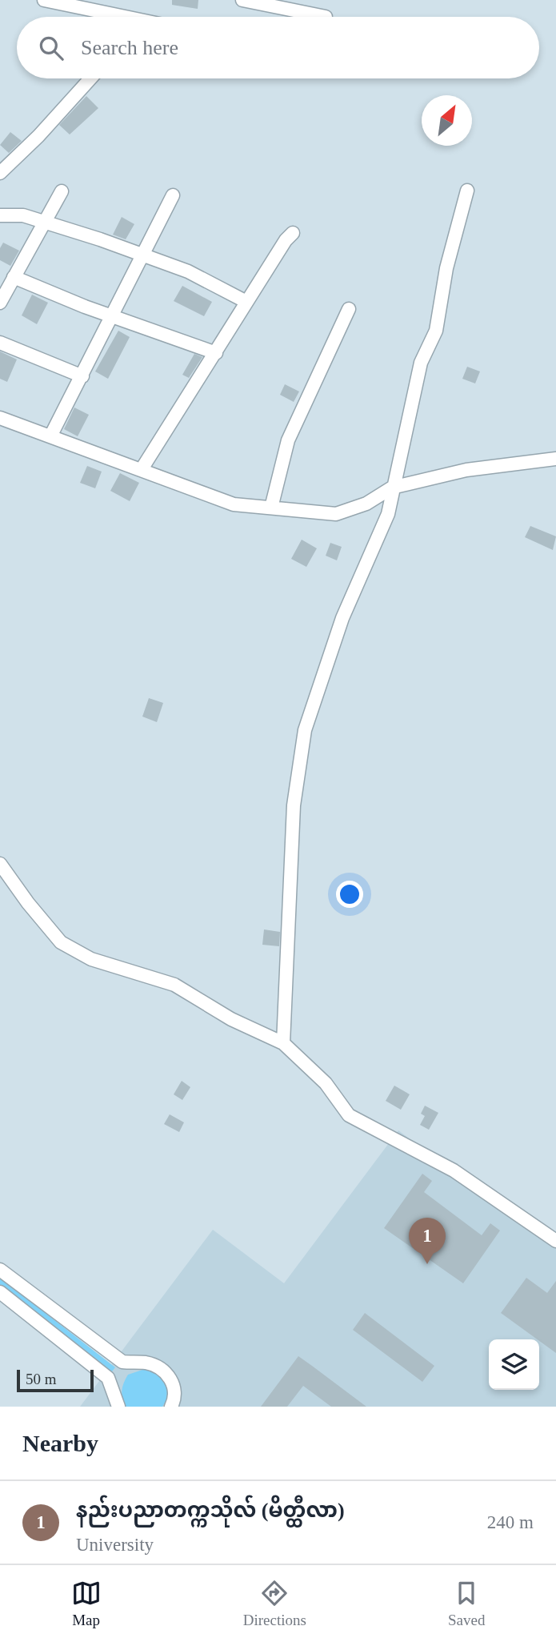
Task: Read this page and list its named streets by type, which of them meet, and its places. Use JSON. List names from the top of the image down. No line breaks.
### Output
{"scale_bar":"50 m","north":"top right","page":{"search":"Search here","pins":"1","scale":"50 m","heading":"Nearby","list":[{"mark":"1","name":"နည်းပညာတက္ကသိုလ် (မိတ္ထီလာ)","note":"University","value":"240 m"}],"nav":["Map","Directions","Saved"]}}
